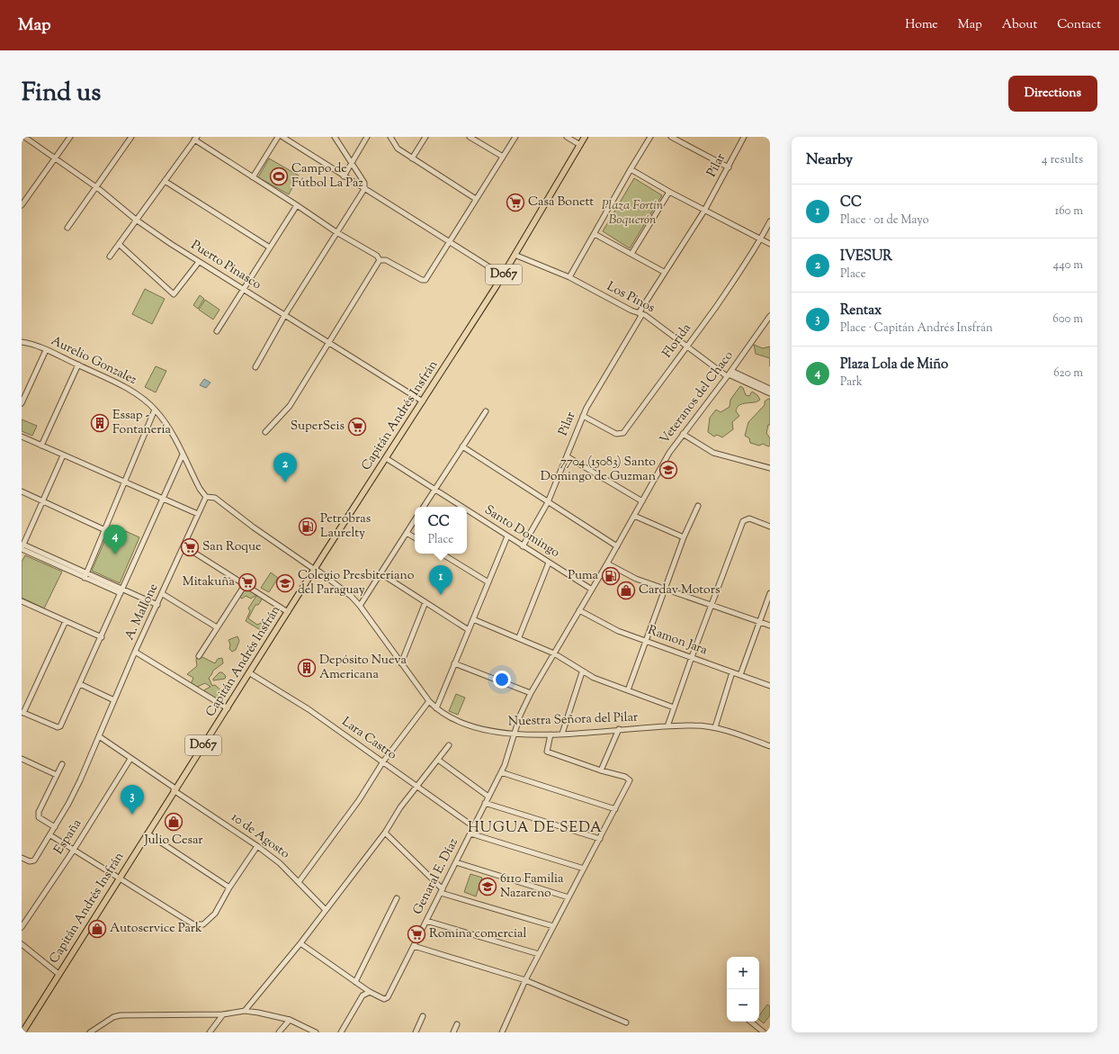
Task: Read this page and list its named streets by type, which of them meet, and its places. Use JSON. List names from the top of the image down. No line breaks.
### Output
{"streets":{"main road":["D067","Capitán Andrés Insfrán"],"street":["Pilar","Puerto Pinasco","Los Pinos","Florida","Aurelio Gonzalez","Veteranos del Chaco","Santo Domingo","A. Mallone","Ramon Jara","Nuestra Señora del Pilar","Lara Castro","10 de Agosto","España","Genaral E. Díaz"]},"crossings":[["Pilar","Los Pinos"],["Pilar","Florida"],["Pilar","Santo Domingo"],["Puerto Pinasco","Capitán Andrés Insfrán"],["Los Pinos","Florida"],["Los Pinos","Veteranos del Chaco"],["Los Pinos","Capitán Andrés Insfrán"],["Aurelio Gonzalez","A. Mallone"],["Veteranos del Chaco","Santo Domingo"],["Veteranos del Chaco","Genaral E. Díaz"],["Capitán Andrés Insfrán","Santo Domingo"],["Capitán Andrés Insfrán","Nuestra Señora del Pilar"],["Capitán Andrés Insfrán","Lara Castro"],["Capitán Andrés Insfrán","10 de Agosto"],["Santo Domingo","Genaral E. Díaz"],["A. Mallone","10 de Agosto"],["Ramon Jara","Genaral E. Díaz"],["Nuestra Señora del Pilar","Genaral E. Díaz"],["Lara Castro","Genaral E. Díaz"],["10 de Agosto","España"]],"districts":["HUGUA DE SEDA"],"parks":["Plaza Fortín Boquerón"],"places":{"sports":["Campo de Fútbol La Paz"],"supermarket":["Casa Bonett","SuperSeis","San Roque","Mitakuña","Romina comercial"],"building":["Essap - Fontanería","Depósito Nueva Americana"],"school or university":["7704 (15083) Santo Domingo de Guzman","Colegio Presbiteriano del Paraguay","6110 Familia Nazareno"],"fuel station":["Petrobras Laurelty","Puma"],"shop":["Cardav Motors","Julio Cesar","Autoservice Park"]},"page":{"header":"Map","nav":["Home","Map","About","Contact"],"title":"Find us","buttons":"Directions","heading":["Nearby","4 results"],"list":[{"mark":"1","name":"CC","note":"Place · 01 de Mayo","value":"160 m"},{"mark":"2","name":"IVESUR","note":"Place","value":"440 m"},{"mark":"3","name":"Rentax","note":"Place · Capitán Andrés Insfrán","value":"600 m"},{"mark":"4","name":"Plaza Lola de Miño","note":"Park","value":"620 m"}],"pins":["2","4","1","3"],"popup":["CC","Place"],"map_buttons":["+","−"]}}
